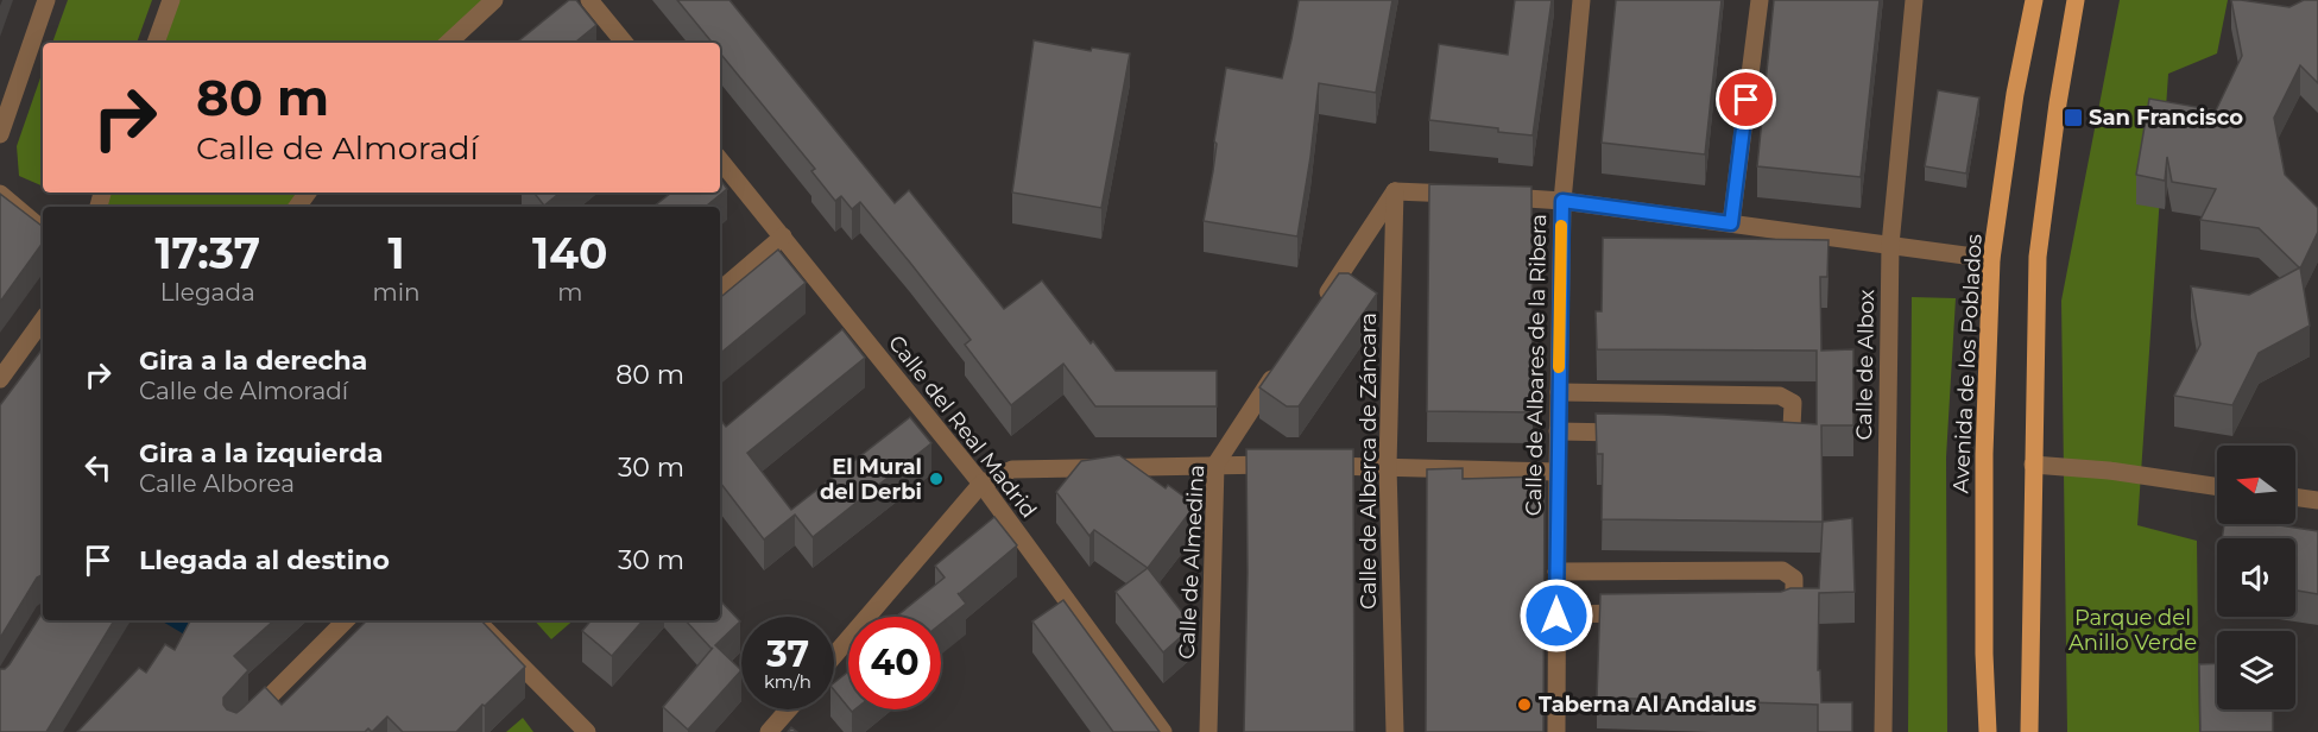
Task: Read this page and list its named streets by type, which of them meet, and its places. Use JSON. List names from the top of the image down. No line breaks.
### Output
{"streets":{"main road":["Avenida de los Poblados"],"street":["Calle de Albares de la Ribera","Calle de Albox","Calle del Real Madrid","Calle de Alberca de Záncara","Calle de Almedina"]},"parks":["Parque del Anillo Verde"],"places":{"transit":["San Francisco"],"other":["El Mural del Derbi","Taberna Al Andalus"]},"north":"left","page":{"turn":["80 m","Calle de Almoradí"],"eta":["17:37","Llegada","1","min","140","m"],"list":[{"name":"Gira a la derecha","note":"Calle de Almoradí","value":"80 m"},{"name":"Gira a la izquierda","note":"Calle Alborea","value":"30 m"},{"name":"Llegada al destino","value":"30 m"}],"speed":"37 km/h","limit":"40"}}
